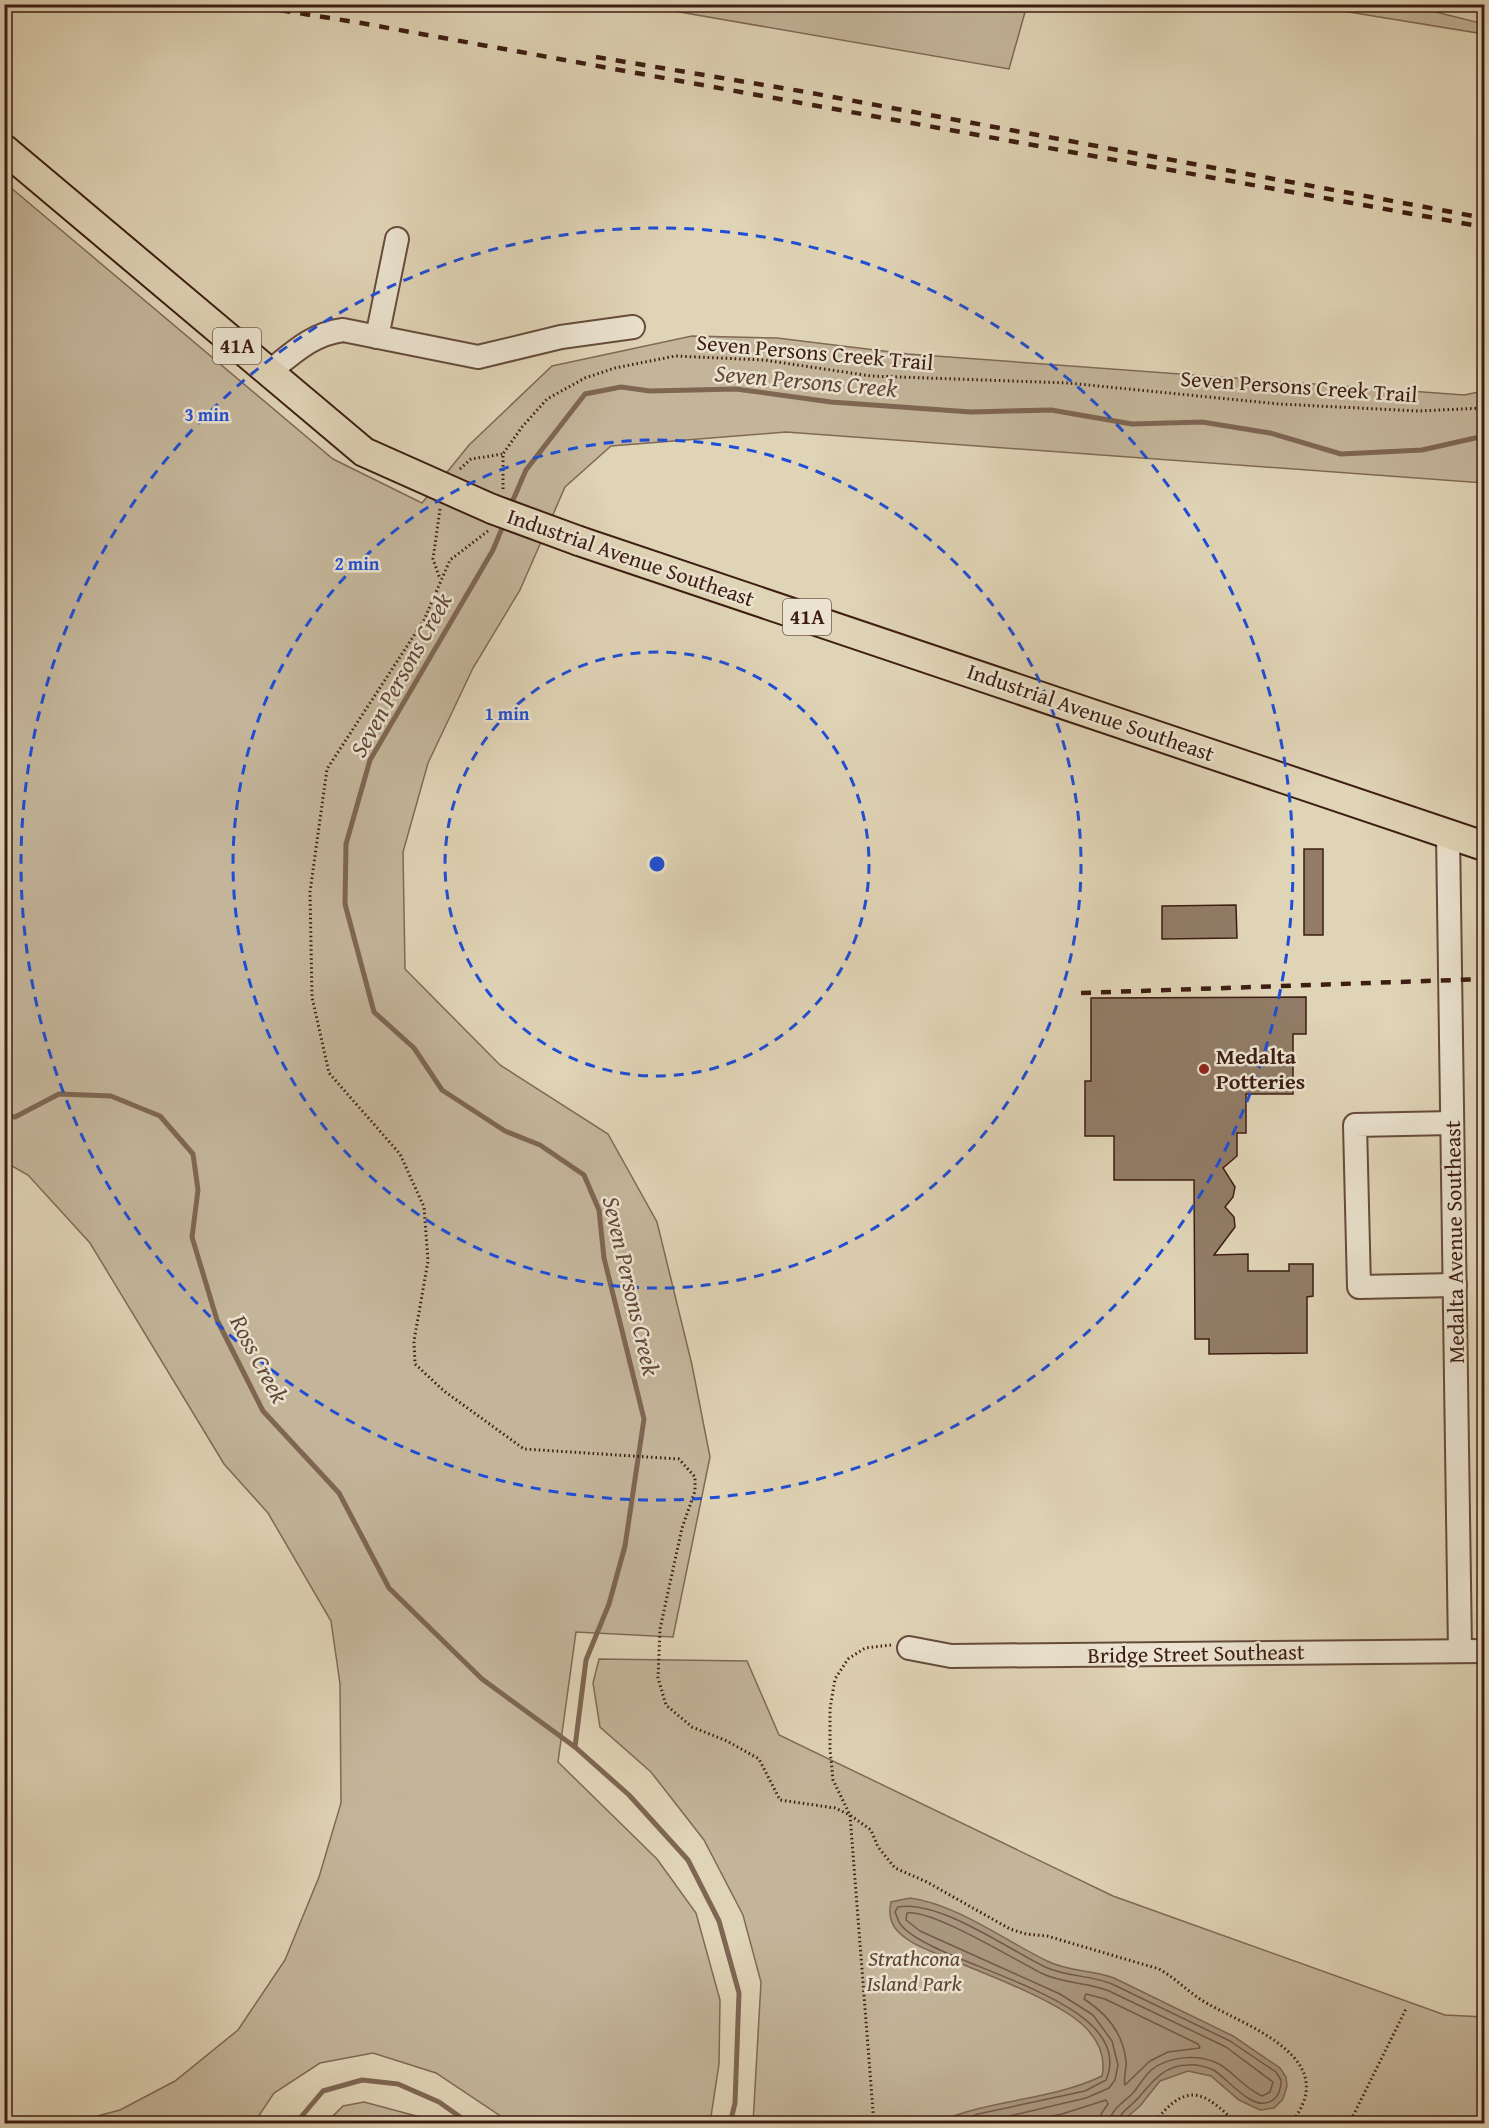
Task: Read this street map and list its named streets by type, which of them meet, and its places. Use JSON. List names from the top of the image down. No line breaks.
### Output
{"streets":{"main road":["41A","Industrial Avenue Southeast"],"street":["Medalta Avenue Southeast","Bridge Street Southeast"],"path":["Seven Persons Creek Trail"]},"crossings":[["Seven Persons Creek Trail","Industrial Avenue Southeast"],["Industrial Avenue Southeast","Medalta Avenue Southeast"],["Medalta Avenue Southeast","Bridge Street Southeast"]],"water":["Seven Persons Creek","Ross Creek"],"parks":["Strathcona Island Park"],"places":["Medalta Potteries"],"rings":["3 min","2 min","1 min"]}
